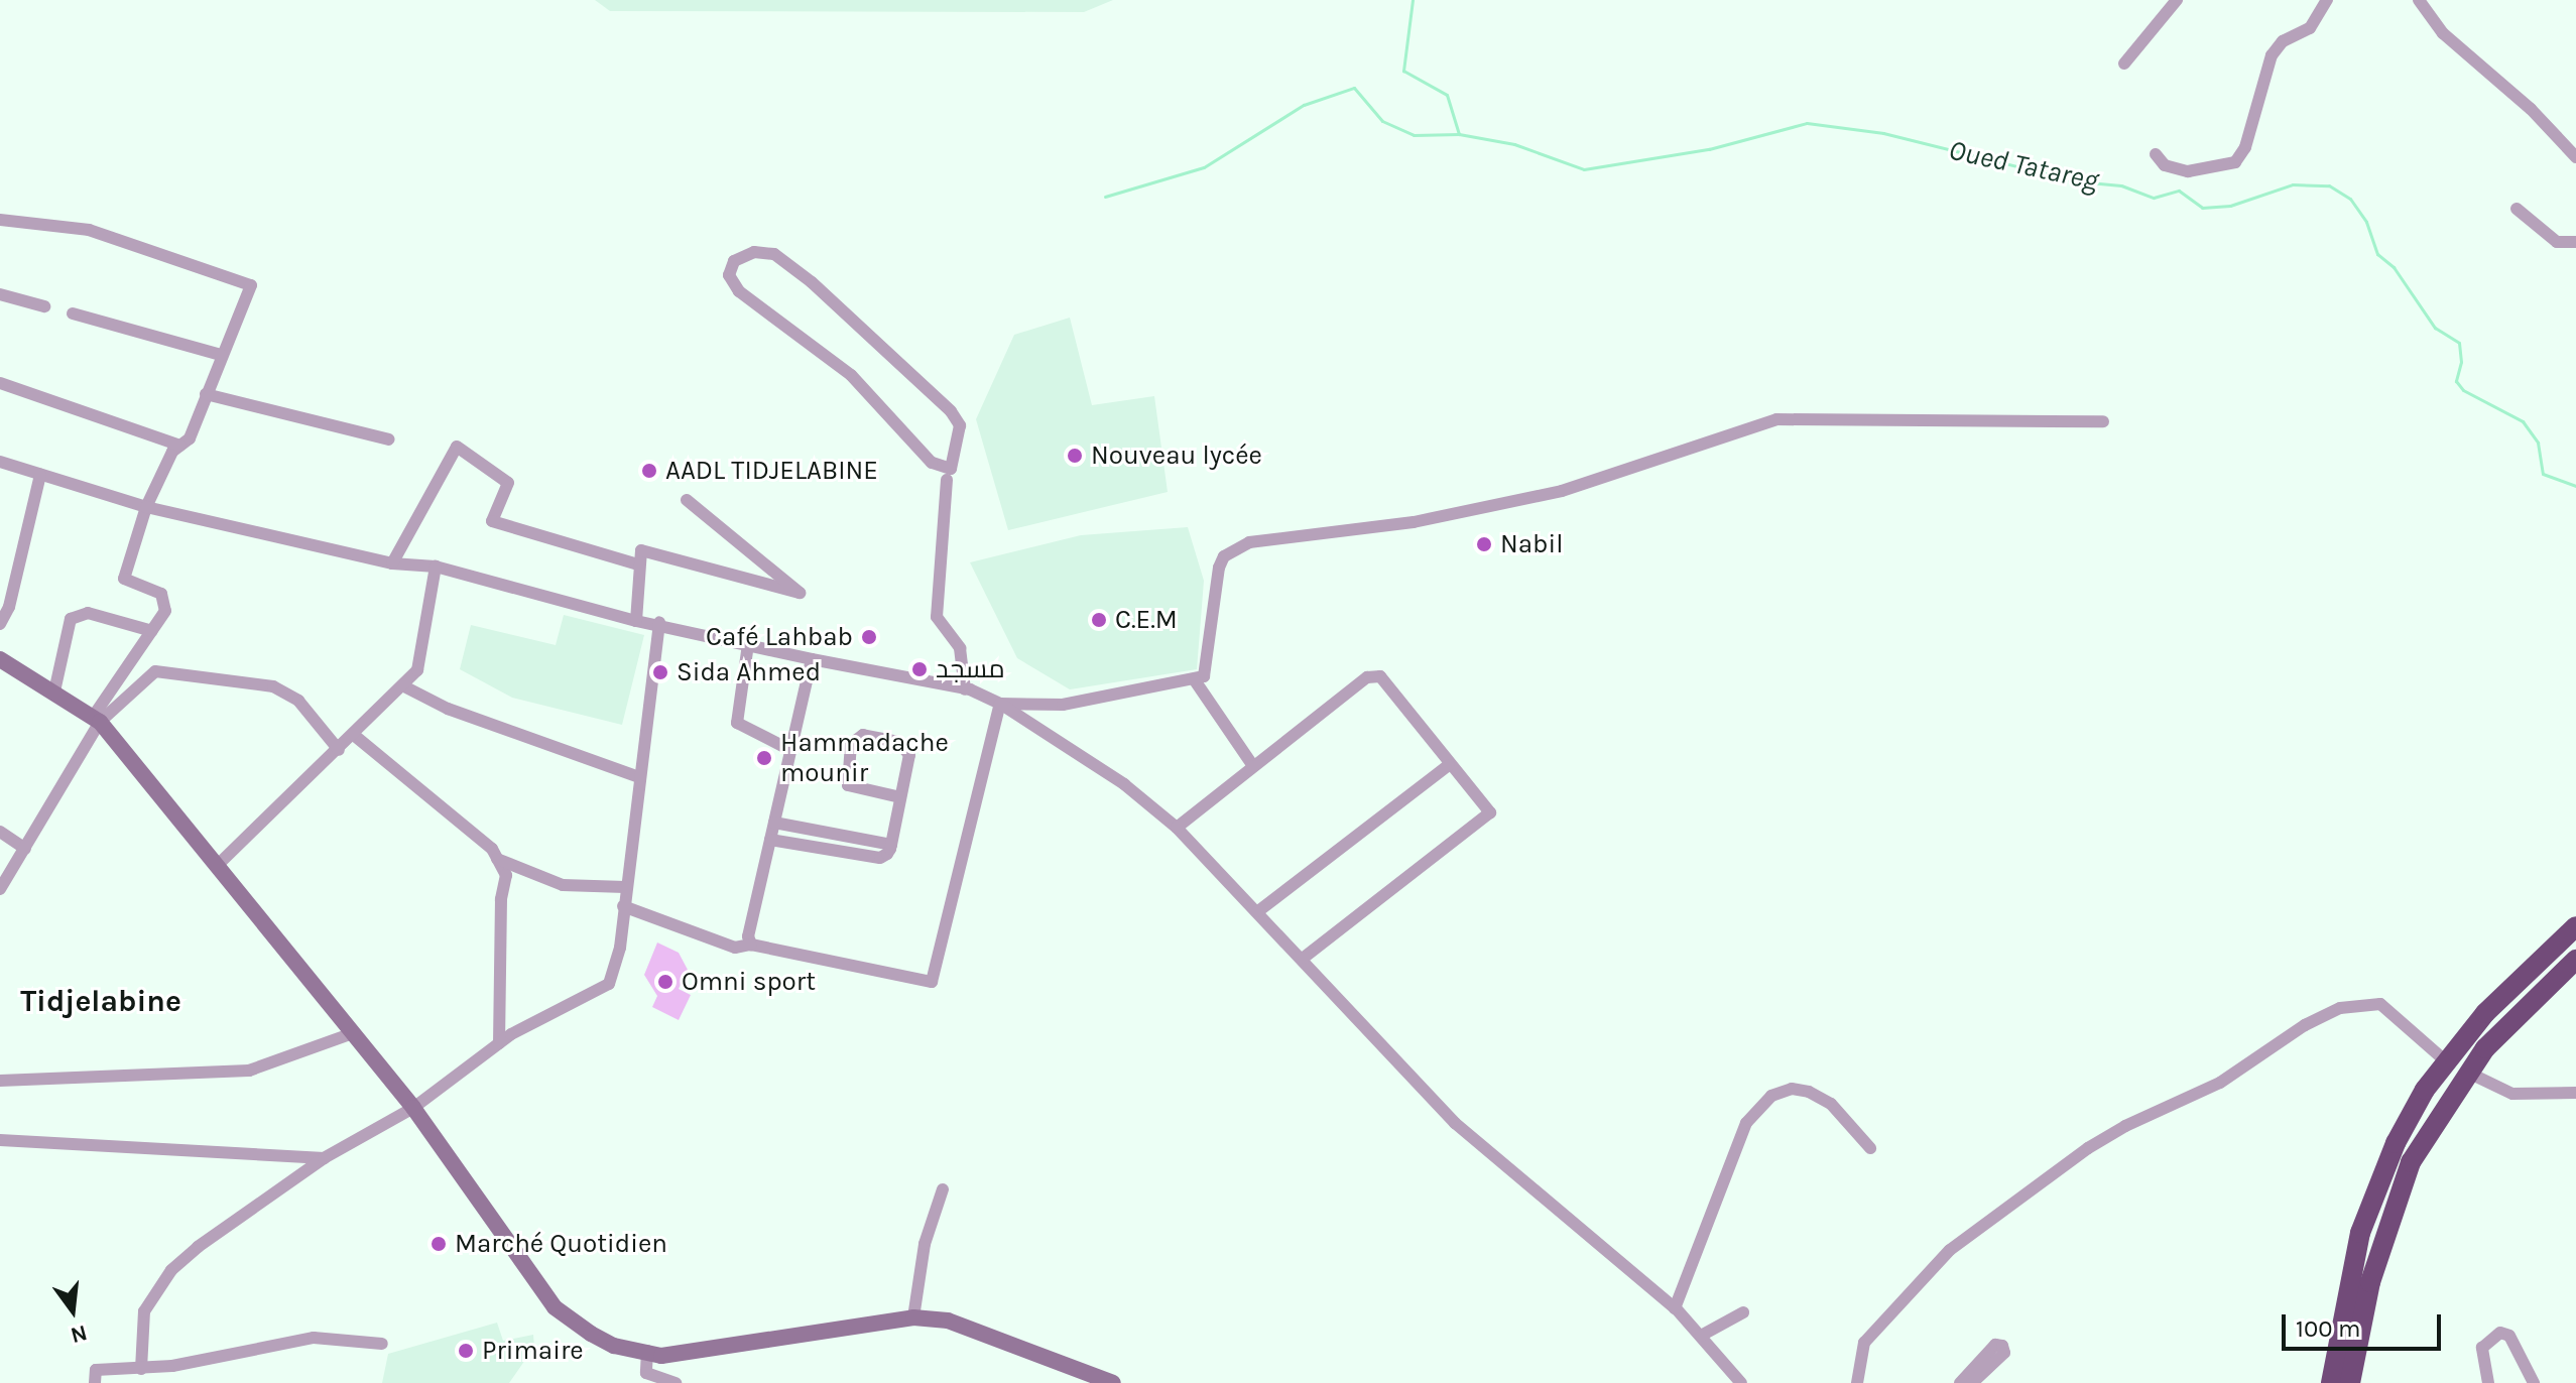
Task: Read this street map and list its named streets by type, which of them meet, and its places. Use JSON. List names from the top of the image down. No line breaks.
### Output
{"districts":["Tidjelabine"],"water":["Oued Tatareg"],"places":["Nouveau lycée","AADL TIDJELABINE","Nabil","C.E.M","Café Lahbab","مسجد","Sida Ahmed","Hammadache mounir","Omni sport","Marché Quotidien","Primaire"],"scale_bar":"100 m","north":"bottom"}
